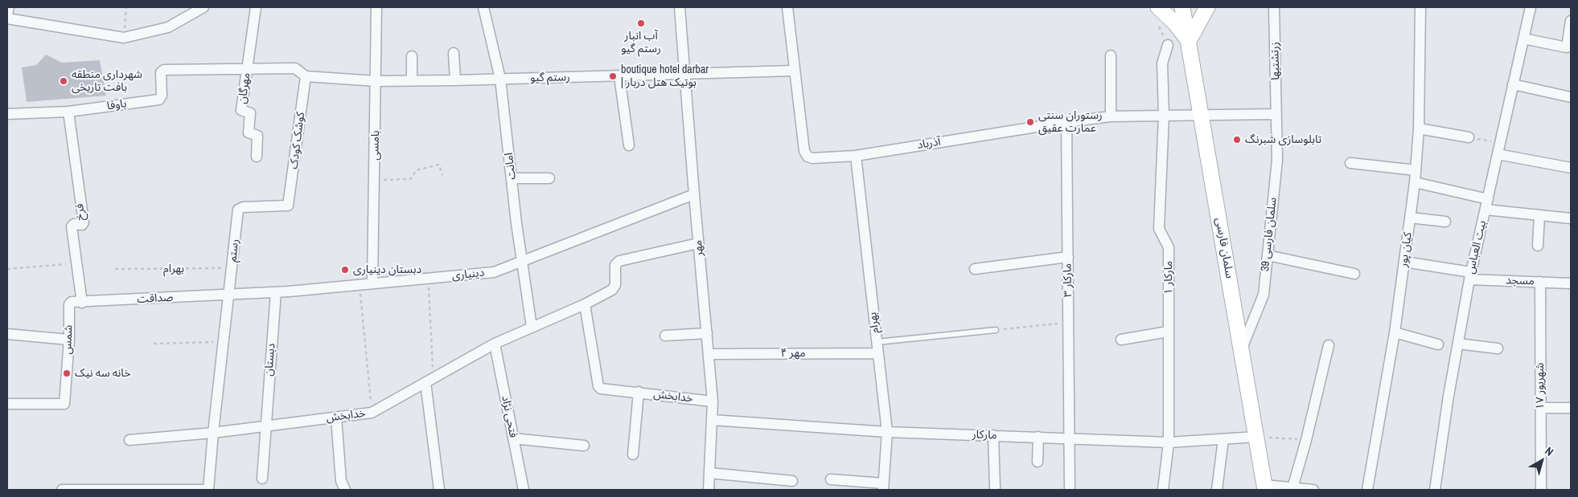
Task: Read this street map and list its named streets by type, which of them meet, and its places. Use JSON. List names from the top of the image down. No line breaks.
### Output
{"streets":{"main road":["سلمان فارسی"],"street":["زرتشتیها","رستم گیو","مهرگان","باوفا","کوشک کودک","آذرباد","بامسی","امانت","فرخ","سلمان فارسی 39","بیت العباس","مهر","کیان پور","رستم","بهرام","دینیاری","مارکار ۱","مارکار ۳","مسجد","صداقت","شمس","مهر ۴","دبستان","۱۷ شهریور","خدابخش","فتحی نژاد","مارکار"]},"crossings":[["زرتشتیها","آذرباد"],["زرتشتیها","سلمان فارسی 39"],["رستم گیو","کوشک کودک"],["رستم گیو","آذرباد"],["رستم گیو","بامسی"],["رستم گیو","امانت"],["رستم گیو","مهر"],["مهرگان","باوفا"],["باوفا","فرخ"],["کوشک کودک","رستم"],["آذرباد","سلمان فارسی 39"],["آذرباد","سلمان فارسی"],["آذرباد","بهرام"],["آذرباد","مارکار ۱"],["آذرباد","مارکار ۳"],["بامسی","دینیاری"],["امانت","دینیاری"],["امانت","خدابخش"],["فرخ","صداقت"],["فرخ","شمس"],["سلمان فارسی 39","سلمان فارسی"],["بیت العباس","مسجد"],["مهر","دینیاری"],["مهر","مهر ۴"],["مهر","خدابخش"],["مهر","مارکار"],["سلمان فارسی","مارکار"],["کیان پور","مسجد"],["رستم","بهرام"],["رستم","دینیاری"],["رستم","صداقت"],["رستم","خدابخش"],["بهرام","مهر ۴"],["بهرام","مارکار"],["دینیاری","صداقت"],["دینیاری","دبستان"],["مارکار ۱","مارکار"],["مارکار ۳","مارکار"],["مسجد","۱۷ شهریور"],["صداقت","شمس"],["دبستان","خدابخش"],["خدابخش","فتحی نژاد"]],"places":["آب انبار رستم گیو","boutique hotel darbar | بوتیک هتل دربار","شهرداری منطقه بافت تاریخی","رستوران سنتی عمارت عقیق","تابلوسازی شبرنگ","دبستان دینیاری","خانه سه نیک"],"north":"top right"}
